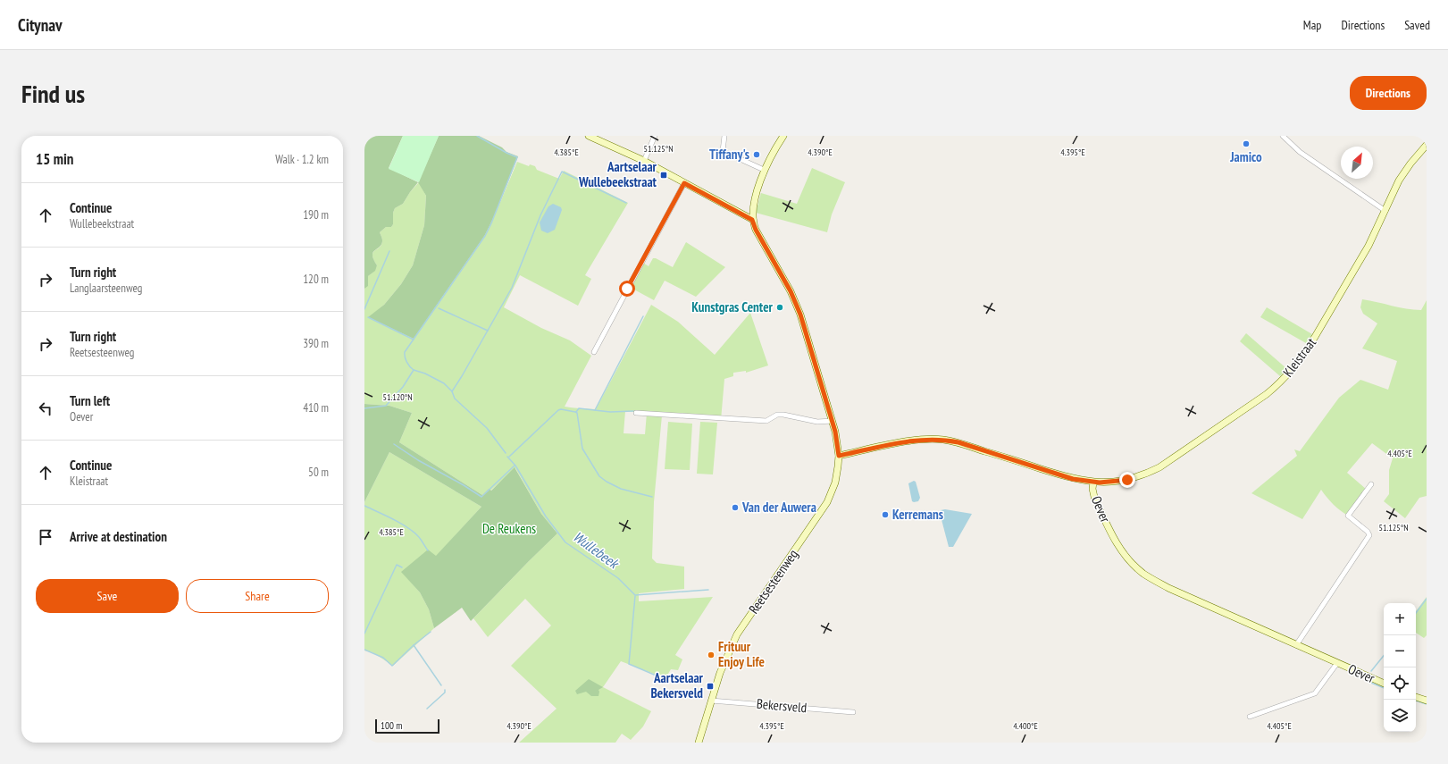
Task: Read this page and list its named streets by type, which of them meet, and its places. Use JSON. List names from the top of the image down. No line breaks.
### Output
{"streets":{"street":["Kleistraat","Oever","Reetsesteenweg","Bekersveld"]},"crossings":[["Kleistraat","Oever"],["Oever","Reetsesteenweg"],["Reetsesteenweg","Bekersveld"]],"water":["Wullebeek"],"parks":["De Reukens"],"places":{"other":["Jamico","Tiffany's","Kunstgras Center","Van der Auwera","Kerremans","Frituur Enjoy Life"],"transit":["Aartselaar Wullebeekstraat","Aartselaar Bekersveld"]},"scale_bar":"100 m","north":"top right","page":{"header":"Citynav","nav":["Map","Directions","Saved"],"buttons":["Directions",["Save","Share"]],"title":"Find us","heading":["15 min","Walk · 1.2 km"],"list":[["Continue","Wullebeekstraat","190 m"],["Turn right","Langlaarsteenweg","120 m"],["Turn right","Reetsesteenweg","390 m"],["Turn left","Oever","410 m"],["Continue","Kleistraat","50 m"],"Arrive at destination"],"map_buttons":["+","−"],"scale":"100 m"},"coordinates":["51.125°N","4.385°E","4.390°E","4.395°E","51.120°N","4.405°E","4.400°E"]}
